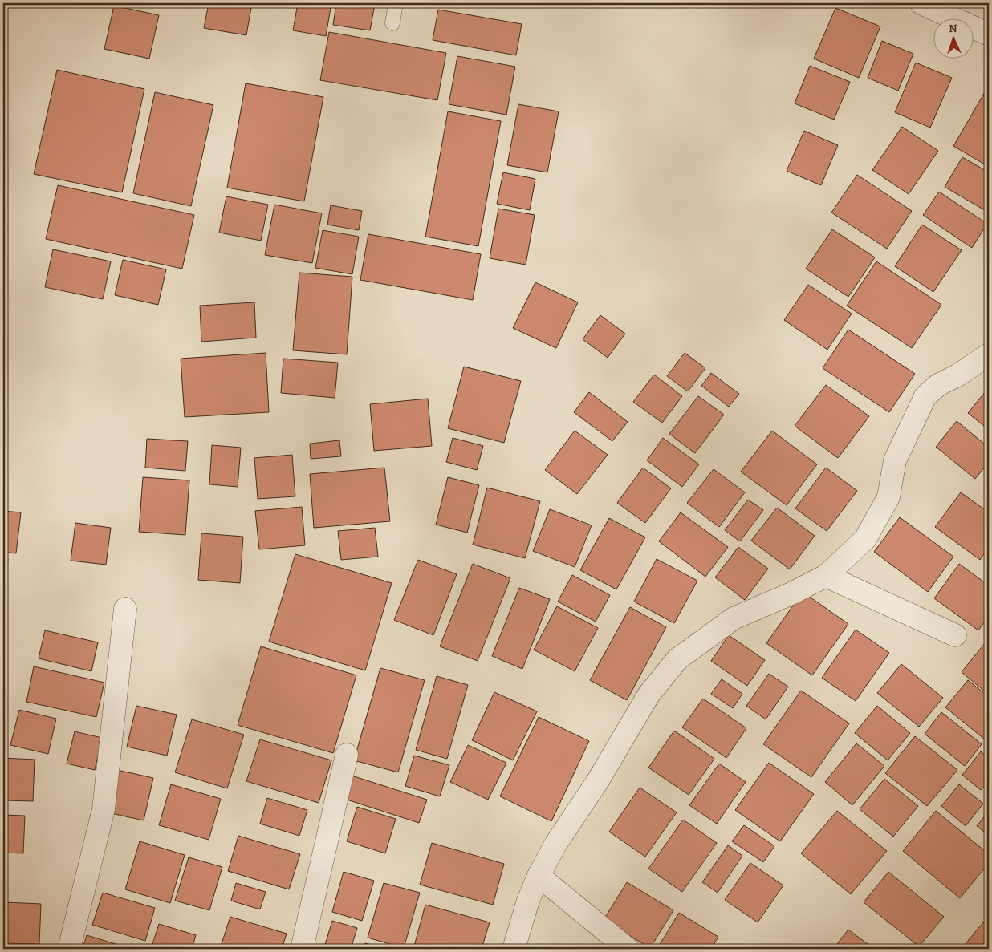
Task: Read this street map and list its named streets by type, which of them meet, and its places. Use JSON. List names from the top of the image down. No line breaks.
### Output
{"north":"top"}
